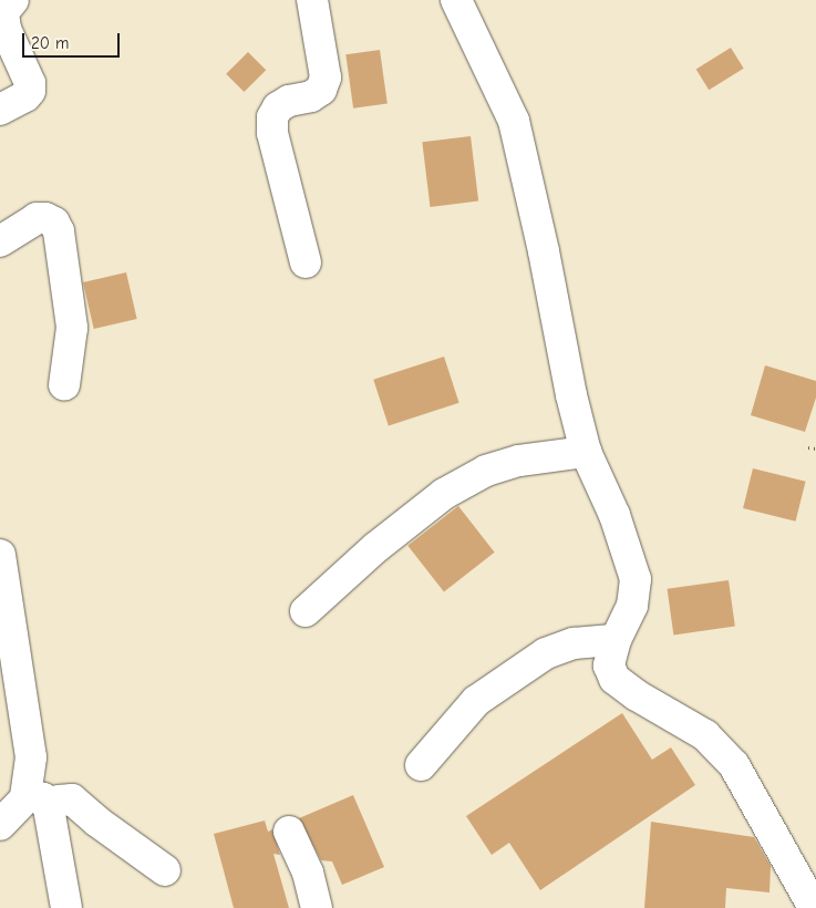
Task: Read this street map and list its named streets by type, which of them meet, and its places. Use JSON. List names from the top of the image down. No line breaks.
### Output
{"scale_bar":"20 m"}
